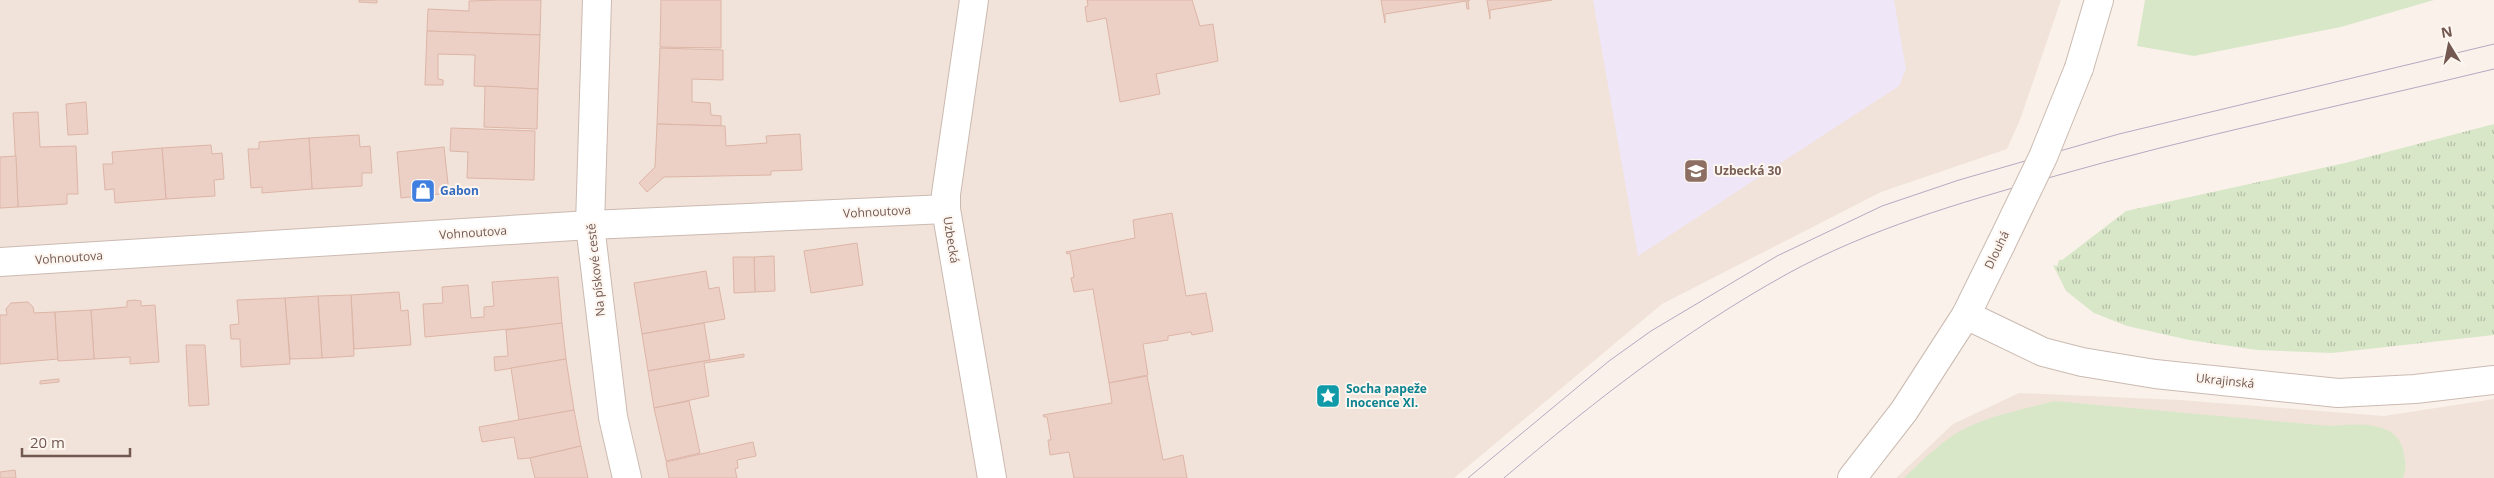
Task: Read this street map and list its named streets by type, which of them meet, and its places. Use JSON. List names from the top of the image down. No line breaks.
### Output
{"streets":{"street":["Vohnoutova","Uzbecká","Dlouhá","Na pískové cestě","Ukrajinská"]},"crossings":[["Vohnoutova","Uzbecká"],["Vohnoutova","Na pískové cestě"],["Dlouhá","Ukrajinská"]],"places":{"school or university":["Uzbecká 30"],"shop":["Gabon"],"place":["Socha papeže Inocence XI."]},"scale_bar":"20 m","north":"top"}
